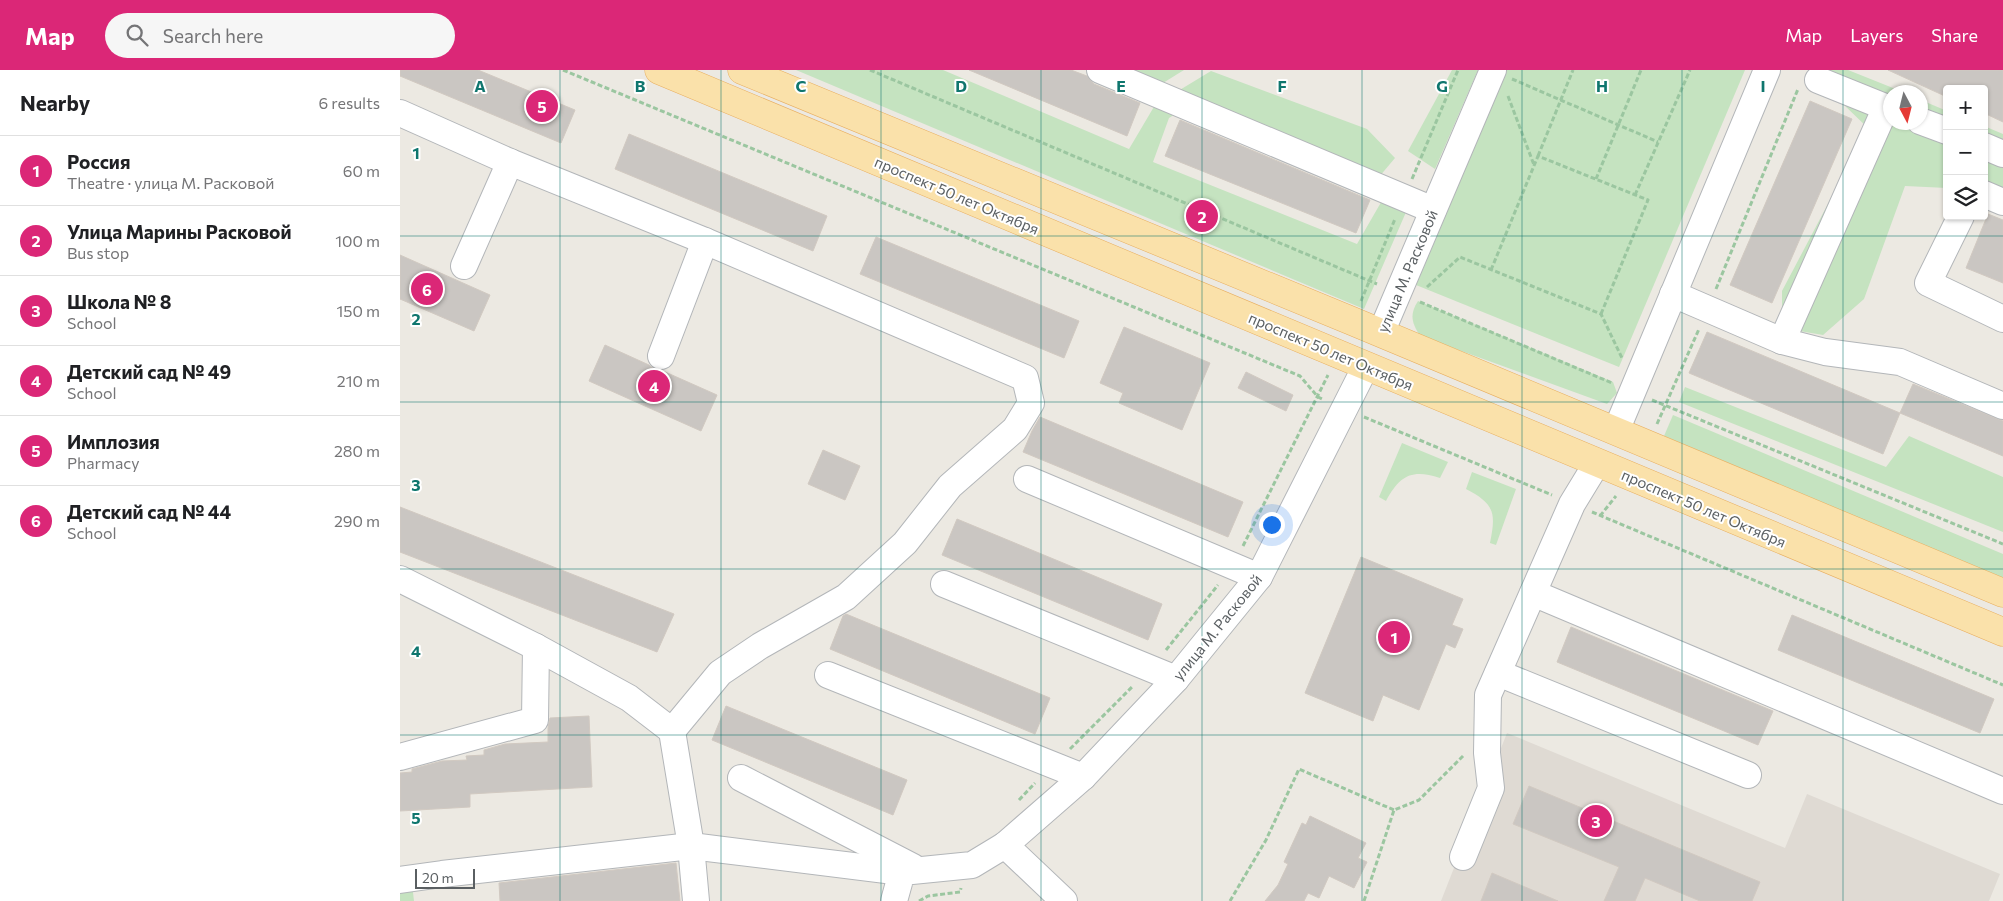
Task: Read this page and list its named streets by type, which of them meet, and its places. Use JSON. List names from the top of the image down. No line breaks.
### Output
{"streets":{"main road":["проспект 50 лет Октября","улица М. Расковой"]},"crossings":[["проспект 50 лет Октября","улица М. Расковой"]],"scale_bar":"20 m","north":"bottom","page":{"header":"Map","search":"Search here","nav":["Map","Layers","Share"],"heading":["Nearby","6 results"],"map_buttons":["+","−"],"pins":["5","2","6","4","1","3"],"list":[{"mark":"1","name":"Россия","note":"Theatre · улица М. Расковой","value":"60 m"},{"mark":"2","name":"Улица Марины Расковой","note":"Bus stop","value":"100 m"},{"mark":"3","name":"Школа № 8","note":"School","value":"150 m"},{"mark":"4","name":"Детский сад № 49","note":"School","value":"210 m"},{"mark":"5","name":"Имплозия","note":"Pharmacy","value":"280 m"},{"mark":"6","name":"Детский сад № 44","note":"School","value":"290 m"}],"scale":"20 m"},"grid":{"columns":["A","B","C","D","E","F","G","H","I"],"rows":["1","2","3","4","5"]}}
